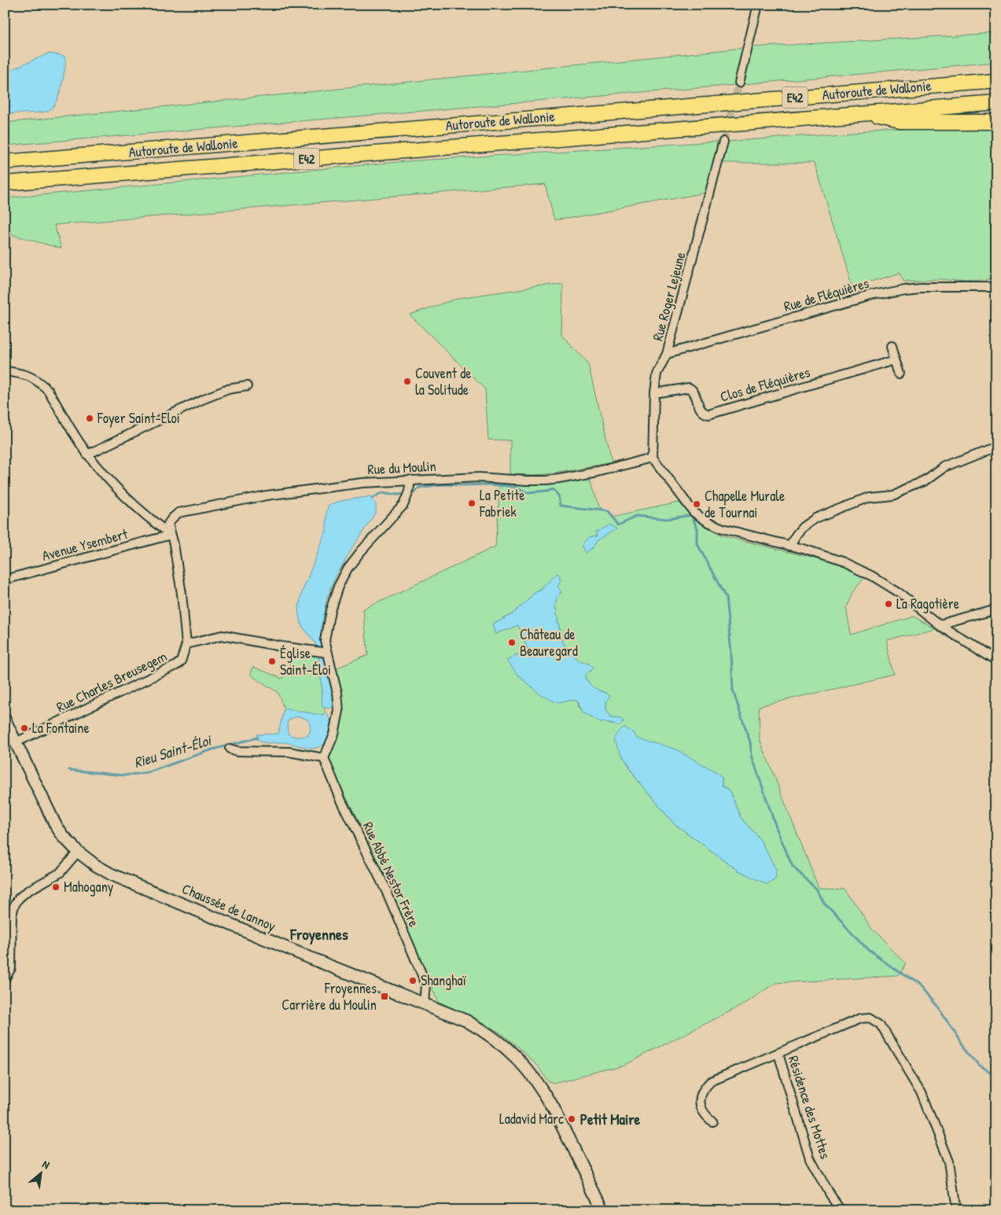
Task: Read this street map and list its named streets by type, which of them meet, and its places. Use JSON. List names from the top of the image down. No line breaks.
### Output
{"streets":{"highway":["Autoroute de Wallonie","E42"],"main road":["Chaussée de Lannoy"],"street":["Rue de Fléquières","Rue Roger Lejeune","Clos de Fléquières","Rue du Moulin","Avenue Ysembert","Rue Charles Breusegem","Rue Abbé Nestor Frère","Résidence des Mottes"]},"crossings":[["Rue de Fléquières","Rue Roger Lejeune"],["Rue Roger Lejeune","Clos de Fléquières"],["Rue Roger Lejeune","Rue du Moulin"],["Rue du Moulin","Avenue Ysembert"],["Rue Charles Breusegem","Chaussée de Lannoy"],["Rue Abbé Nestor Frère","Chaussée de Lannoy"]],"districts":["Froyennes","Petit Maire"],"water":["Rieu Saint-Éloi"],"places":{"other":["Couvent de la Solitude","Foyer Saint-Eloi","La Petite Fabriek","Chapelle Murale de Tournai","La Ragotière","Château de Beauregard","Église Saint-Éloi","La Fontaine","Mahogany","Shanghaï","Ladavid Marc"],"transit":["Froyennes Carrière du Moulin"]},"north":"top right"}
